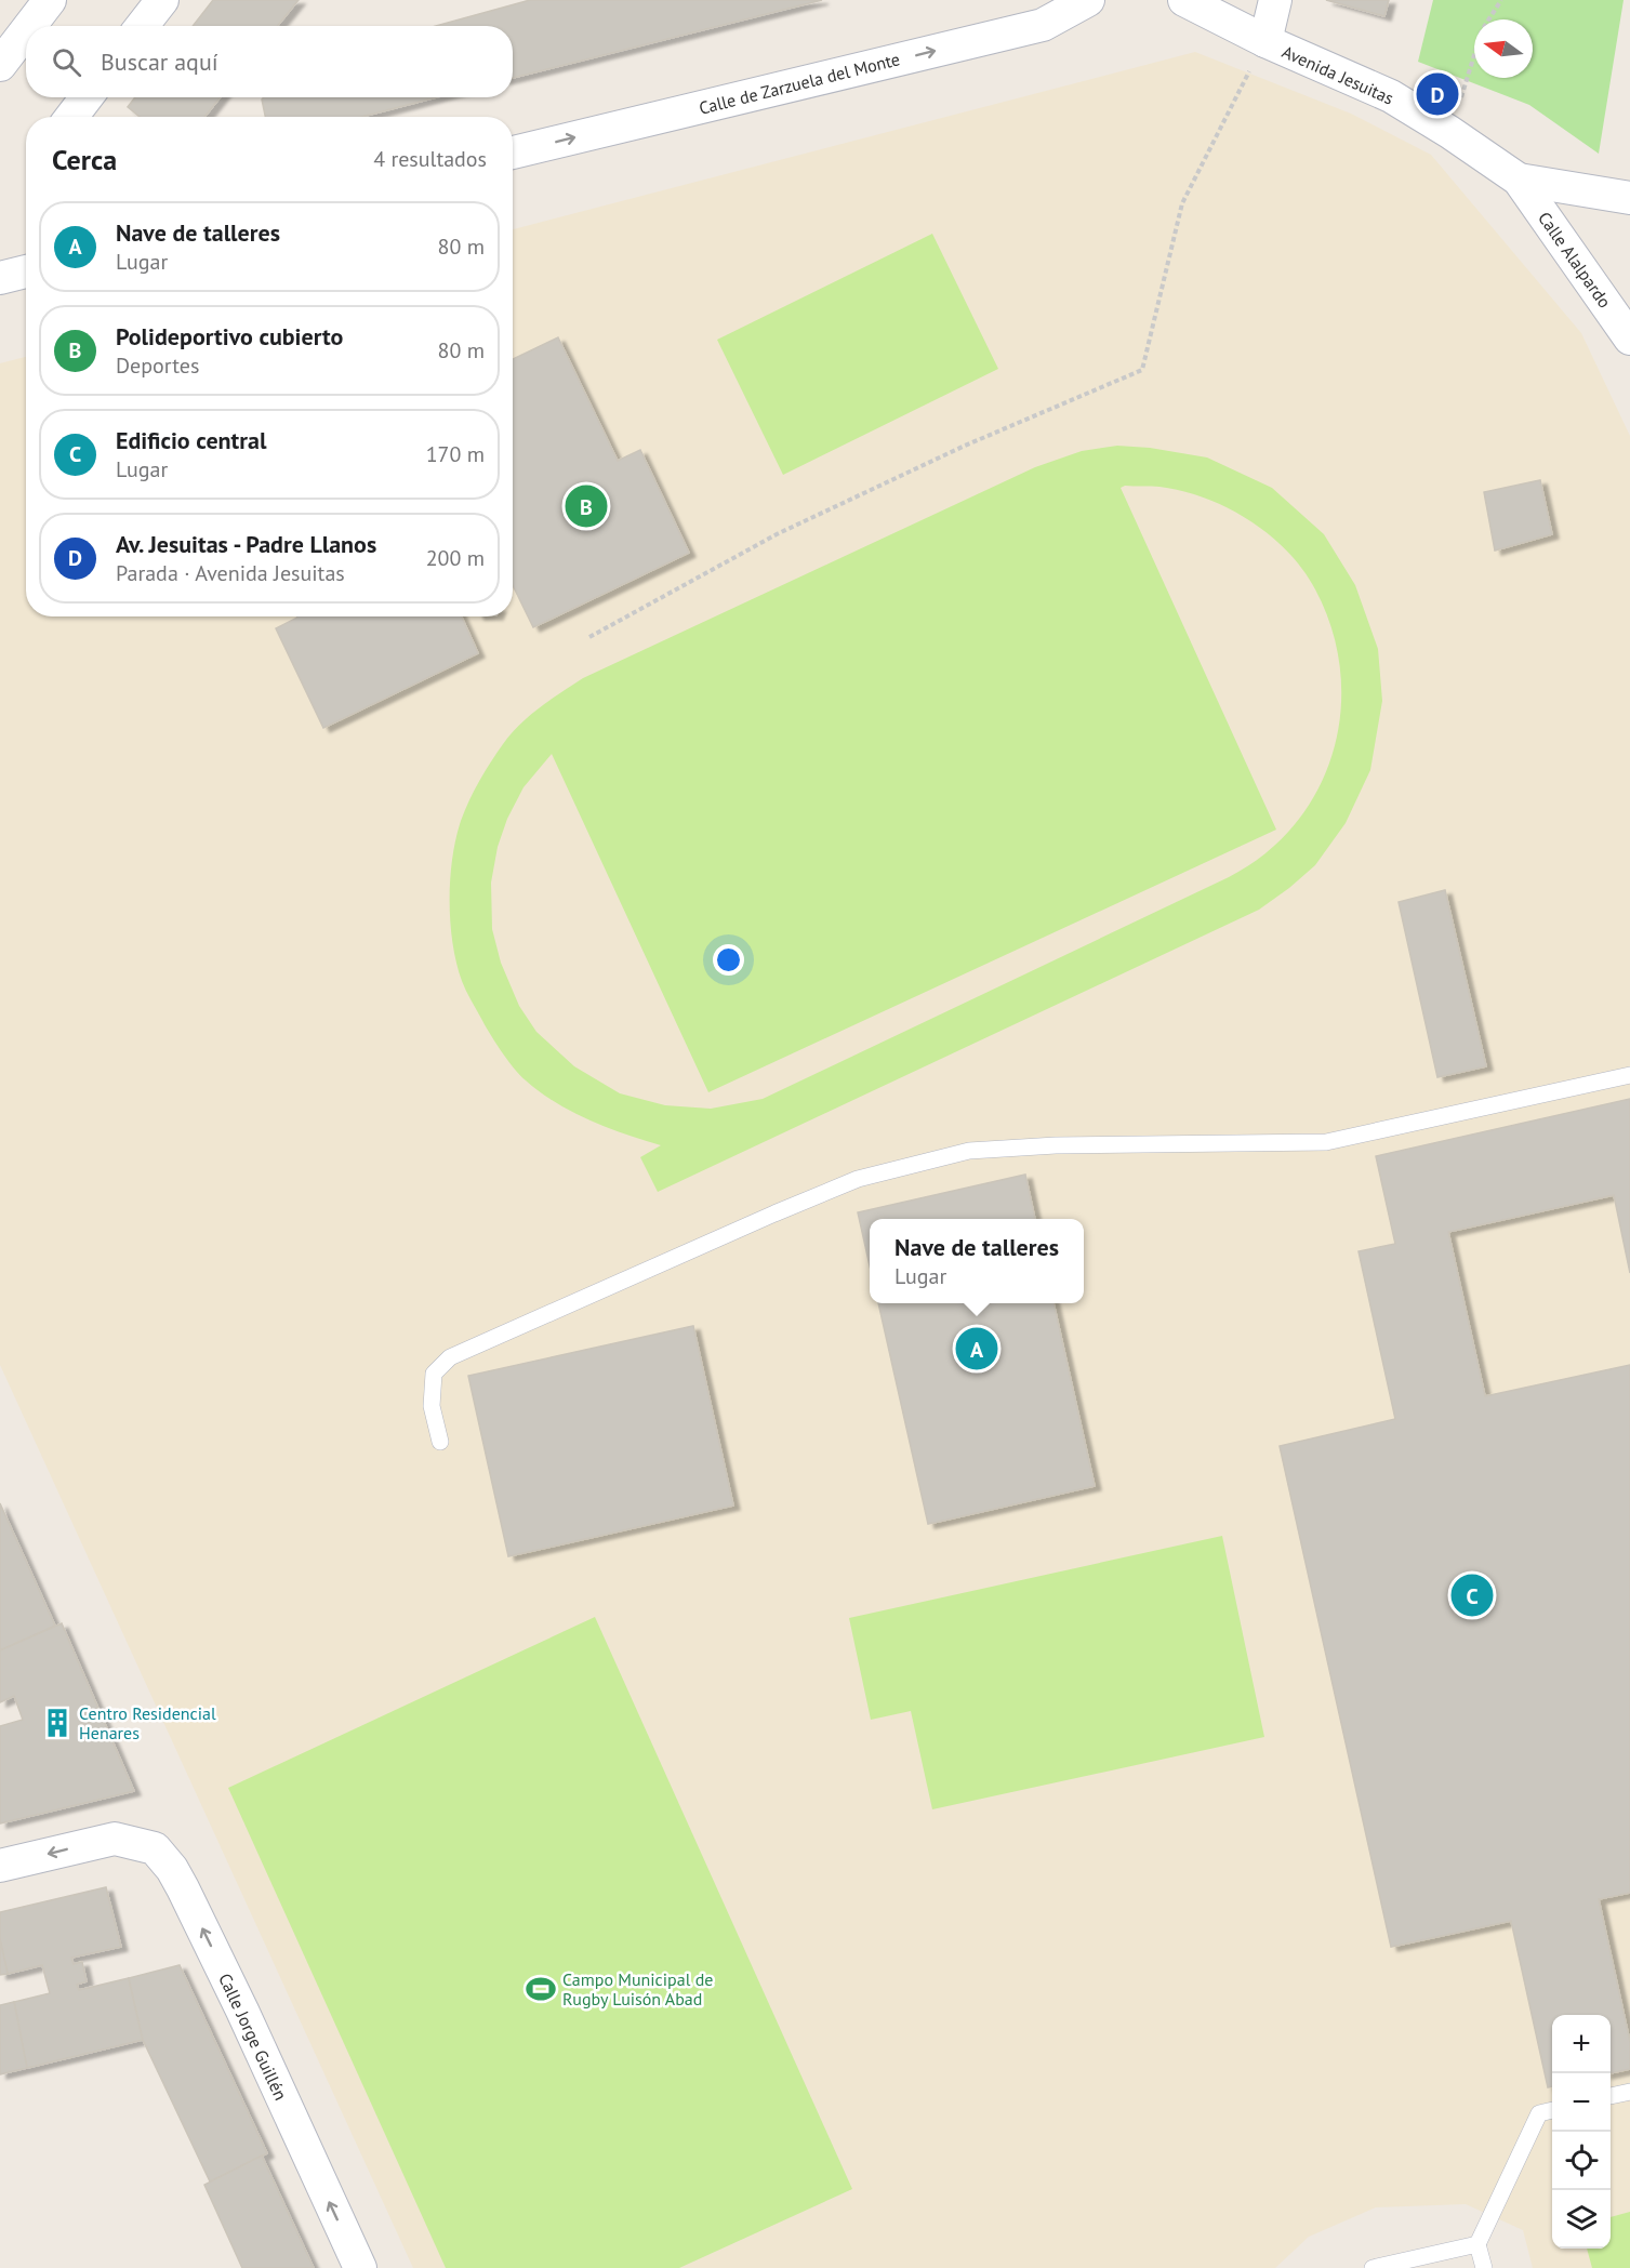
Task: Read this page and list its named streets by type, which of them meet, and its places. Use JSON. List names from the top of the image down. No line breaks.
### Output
{"streets":{"street":["Avenida Jesuitas","Calle de Zarzuela del Monte","Calle Alalpardo","Calle Jorge Guillén"]},"crossings":[["Avenida Jesuitas","Calle Alalpardo"]],"one_way":["Calle de Zarzuela del Monte","Calle Jorge Guillén"],"places":{"building":["Centro Residencial Henares"],"sports":["Campo Municipal de Rugby Luisón Abad"]},"north":"left","page":{"search":"Buscar aquí","pins":["D","B","A","C"],"heading":["Cerca","4 resultados"],"list":[{"mark":"A","name":"Nave de talleres","note":"Lugar","value":"80 m"},{"mark":"B","name":"Polideportivo cubierto","note":"Deportes","value":"80 m"},{"mark":"C","name":"Edificio central","note":"Lugar","value":"170 m"},{"mark":"D","name":"Av. Jesuitas - Padre Llanos","note":"Parada · Avenida Jesuitas","value":"200 m"}],"popup":["Nave de talleres","Lugar"],"map_buttons":["+","−"]}}
